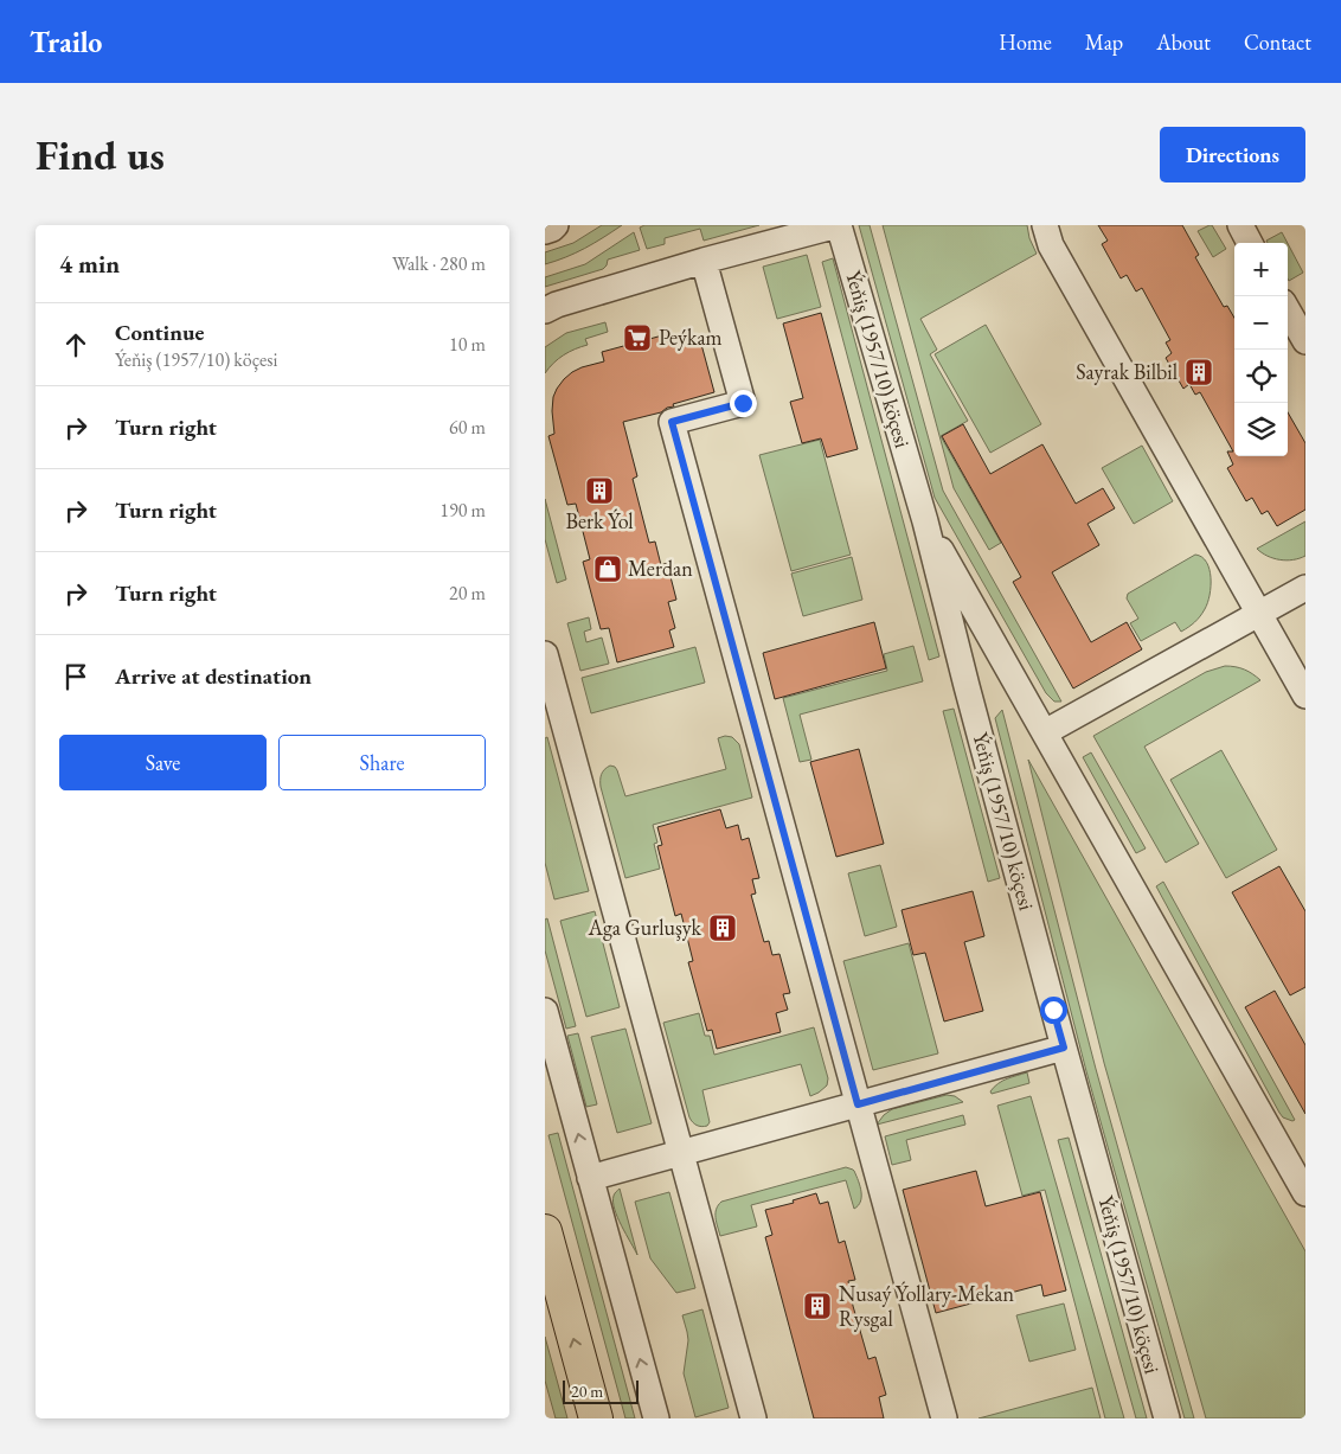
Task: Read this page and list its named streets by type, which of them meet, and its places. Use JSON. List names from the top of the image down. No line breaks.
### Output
{"streets":{"street":["Ýeňiş (1957/10) köçesi"]},"places":{"supermarket":["Peýkam"],"building":["Sayrak Bilbil","Berk Ýol","Aga Gurluşyk","Nusaý Ýollary-Mekan Rysgal"],"shop":["Merdan"]},"scale_bar":"20 m","page":{"header":"Trailo","nav":["Home","Map","About","Contact"],"buttons":["Directions",["Save","Share"]],"title":"Find us","heading":["4 min","Walk · 280 m"],"map_buttons":["+","−"],"list":[["Continue","Ýeňiş (1957/10) köçesi","10 m"],["Turn right","60 m"],["Turn right","190 m"],["Turn right","20 m"],"Arrive at destination"],"scale":"20 m"}}
